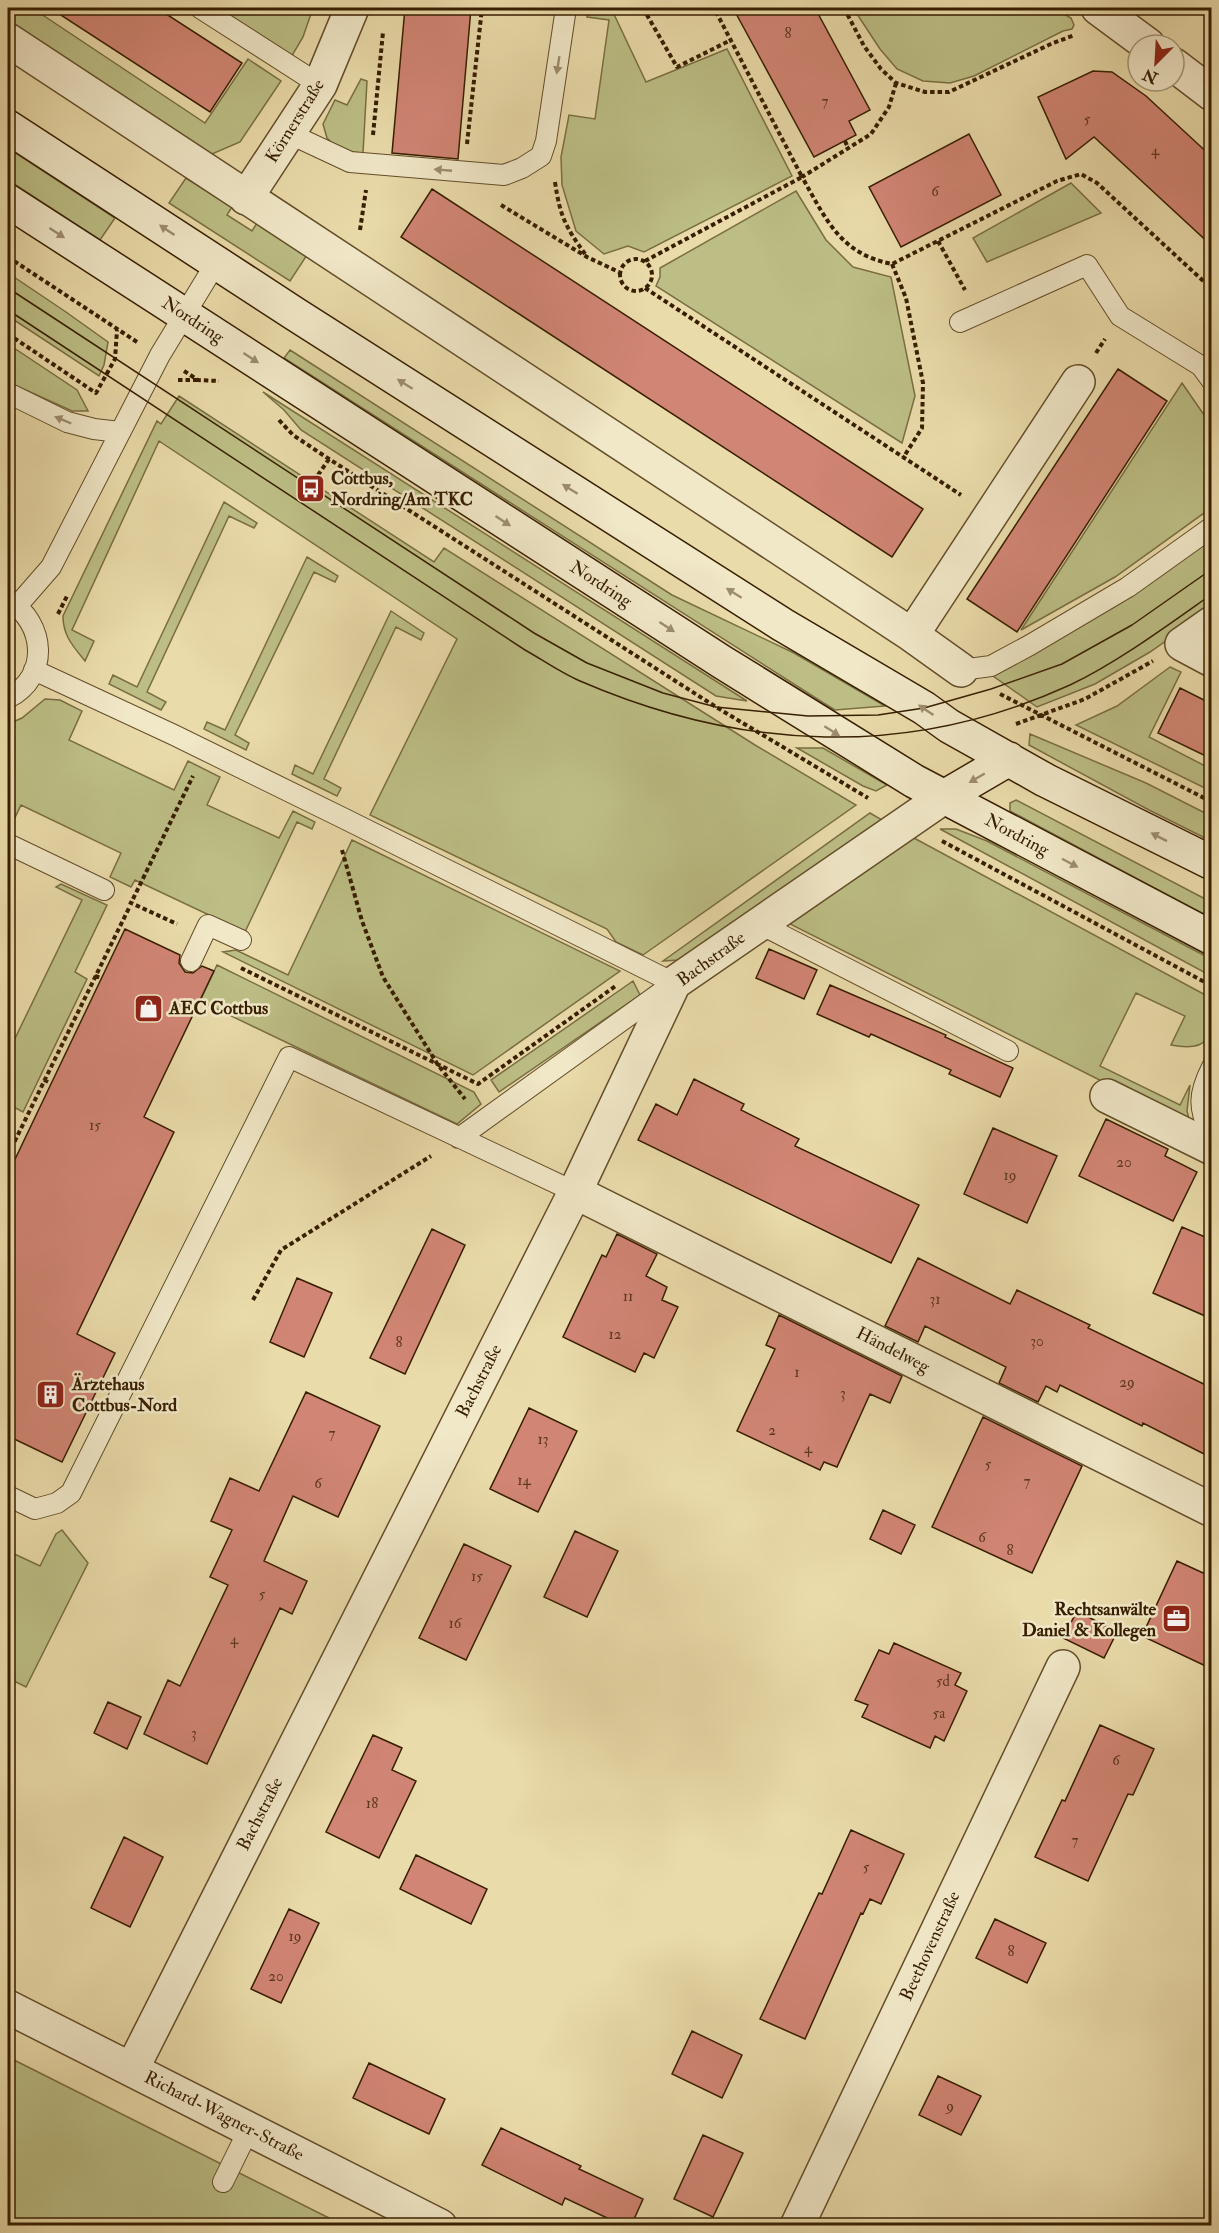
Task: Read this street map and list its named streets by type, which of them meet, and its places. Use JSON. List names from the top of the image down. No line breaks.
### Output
{"streets":{"street":["Körnerstraße","Nordring","Bachstraße","Händelweg","Beethovenstraße","Richard-Wagner-Straße"]},"crossings":[["Nordring","Bachstraße"],["Bachstraße","Händelweg"],["Bachstraße","Richard-Wagner-Straße"]],"places":{"bus stop":["Cottbus, Nordring/Am TKC"],"shop":["AEC Cottbus"],"building":["Ärztehaus Cottbus-Nord"],"office":["Rechtsanwälte Daniel & Kollegen"]},"house_numbers":["8","7","5","4","6","15","20","19","11","31","12","30","8","1","29","3","2","7","13","4","5","14","7","6","6","8","15","5","16","4","5d","5a","3","6","18","7","5","19","8","20","9"],"north":"bottom left"}
